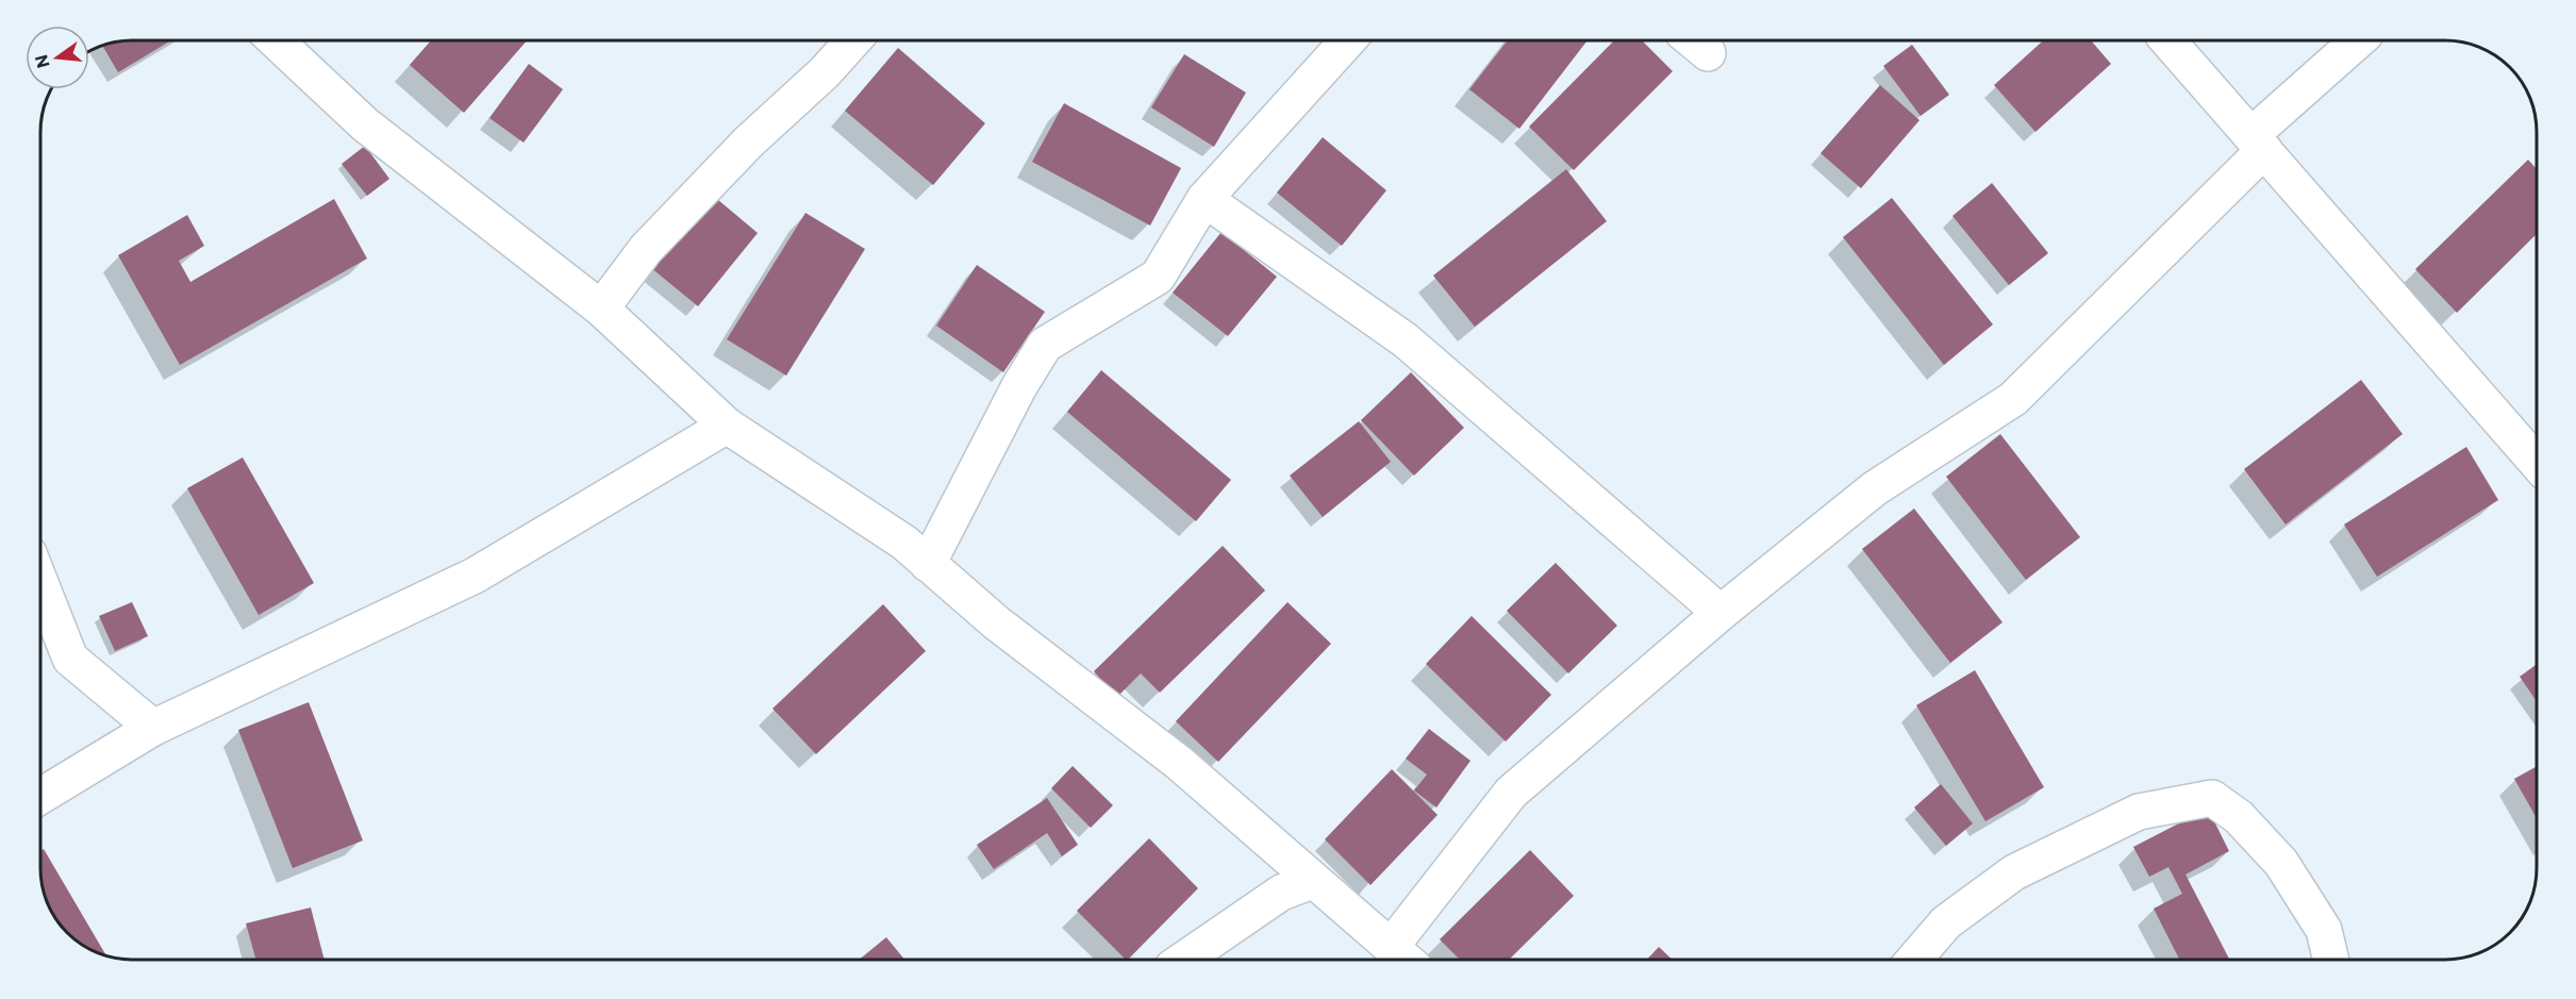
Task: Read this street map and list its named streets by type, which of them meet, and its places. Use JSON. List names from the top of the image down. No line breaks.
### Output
{"north":"left"}
